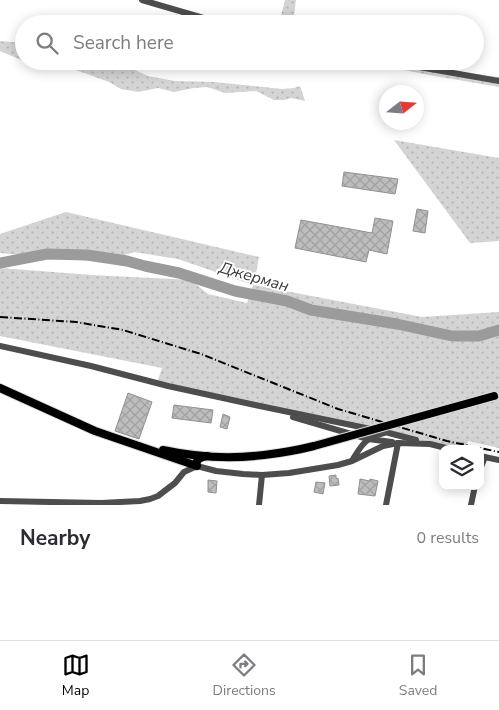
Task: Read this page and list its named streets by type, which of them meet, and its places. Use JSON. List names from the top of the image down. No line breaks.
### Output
{"water":["Джерман"],"north":"right","page":{"search":"Search here","heading":["Nearby","0 results"],"nav":["Map","Directions","Saved"]}}
